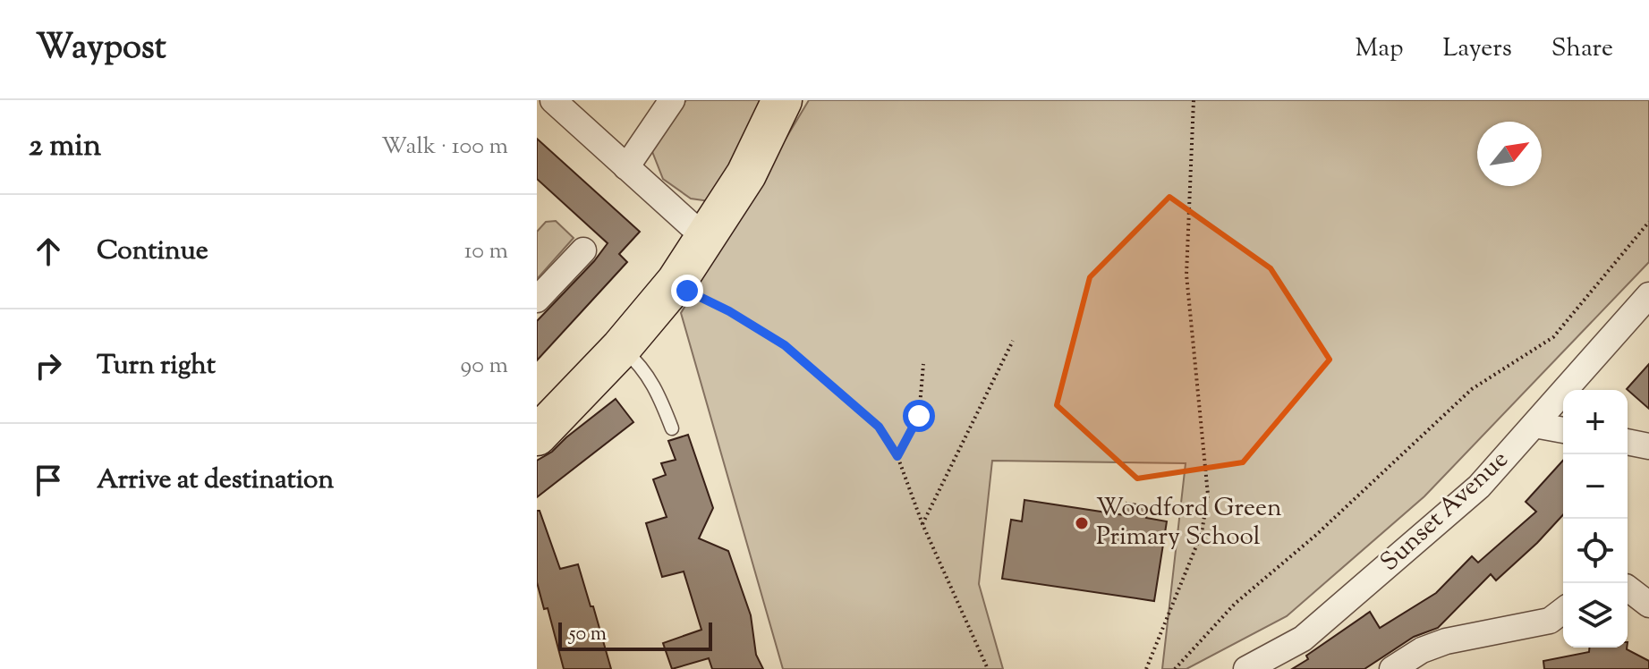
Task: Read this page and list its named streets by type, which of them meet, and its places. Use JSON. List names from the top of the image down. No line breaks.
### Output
{"streets":{"street":["Sunset Avenue"]},"places":["Woodford Green Primary School"],"scale_bar":"50 m","north":"top right","page":{"header":"Waypost","nav":["Map","Layers","Share"],"heading":["2 min","Walk · 100 m"],"list":[["Continue","10 m"],["Turn right","90 m"],"Arrive at destination"],"map_buttons":["+","−"],"scale":"50 m"}}
